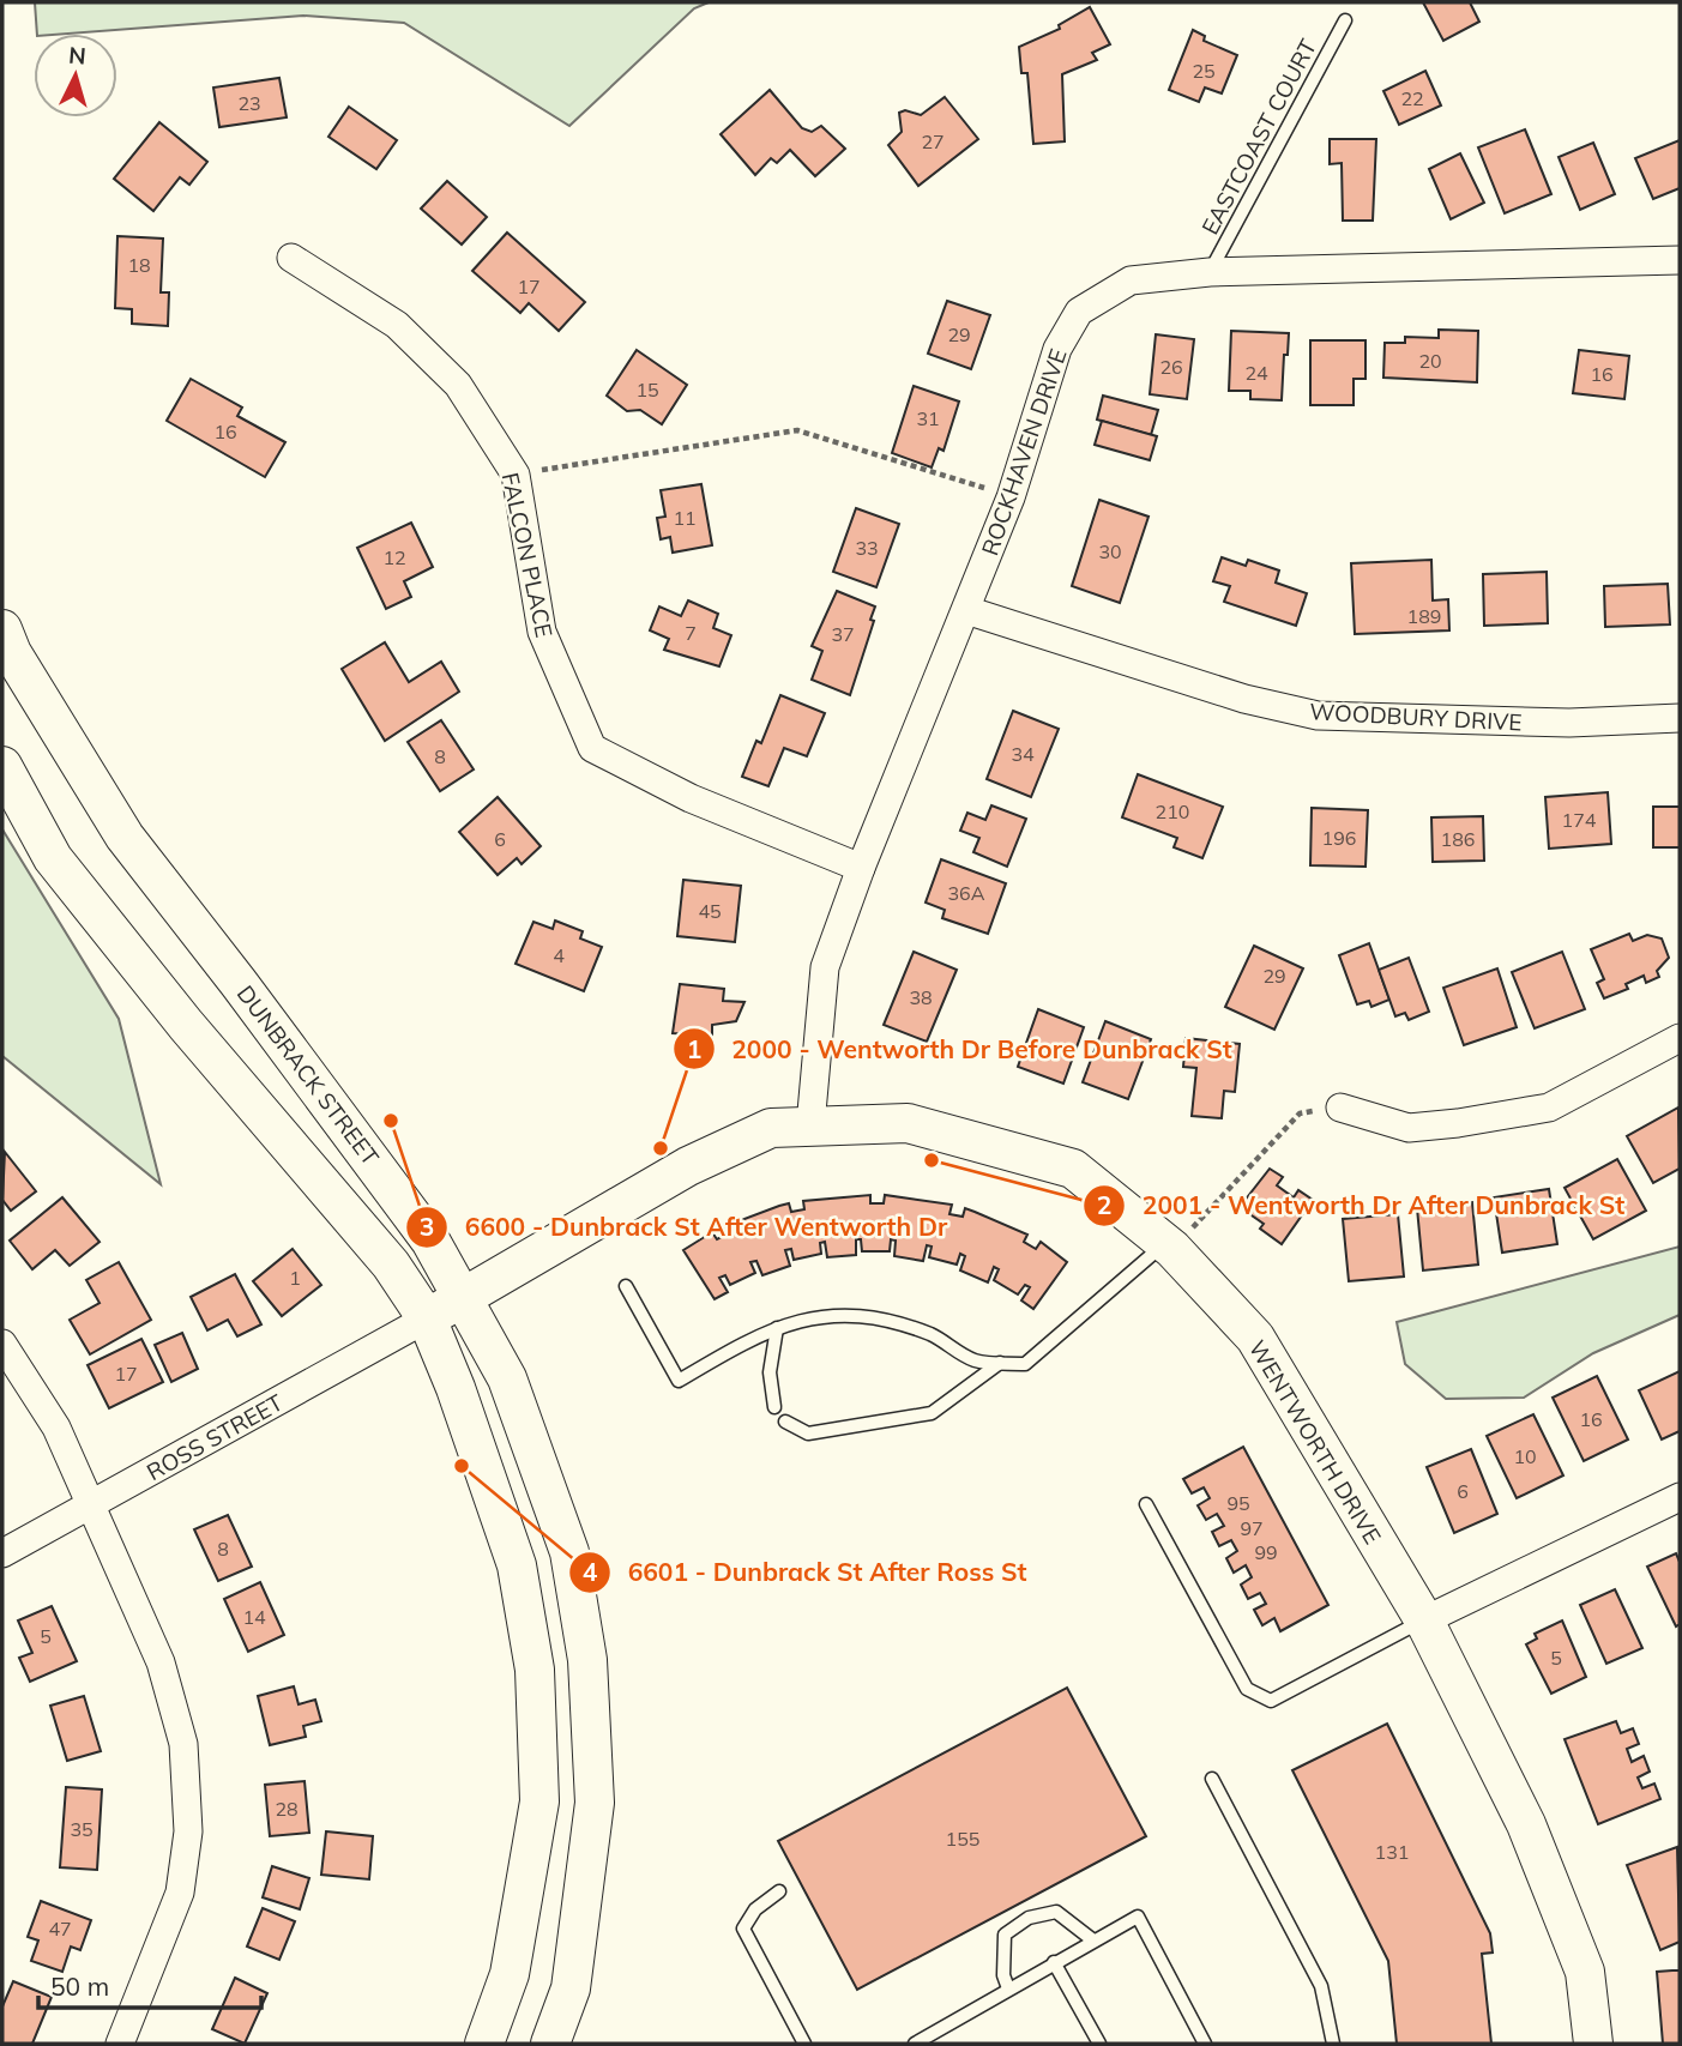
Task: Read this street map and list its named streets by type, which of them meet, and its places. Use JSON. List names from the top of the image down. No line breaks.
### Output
{"streets":{"main road":["DUNBRACK STREET","WENTWORTH DRIVE"],"street":["ROCKHAVEN DRIVE","FALCON PLACE","WOODBURY DRIVE","ROSS STREET"],"lane":["EASTCOAST COURT"]},"crossings":[["EASTCOAST COURT","ROCKHAVEN DRIVE"],["ROCKHAVEN DRIVE","FALCON PLACE"],["ROCKHAVEN DRIVE","WOODBURY DRIVE"],["ROCKHAVEN DRIVE","WENTWORTH DRIVE"],["DUNBRACK STREET","WENTWORTH DRIVE"],["ROSS STREET","WENTWORTH DRIVE"]],"places":["6600 - Dunbrack St After Wentworth Dr","2000 - Wentworth Dr Before Dunbrack St","2001 - Wentworth Dr After Dunbrack St","6601 - Dunbrack St After Ross St"],"house_numbers":["25","22","23","27","18","17","29","20","26","24","16","15","31","16","11","33","30","12","189","7","37","34","8","210","174","196","6","186","36A","45","4","29","38","1","17","16","10","6","95","97","8","99","14","5","5","28","35","155","131","47"],"scale_bar":"50 m","north":"top"}
